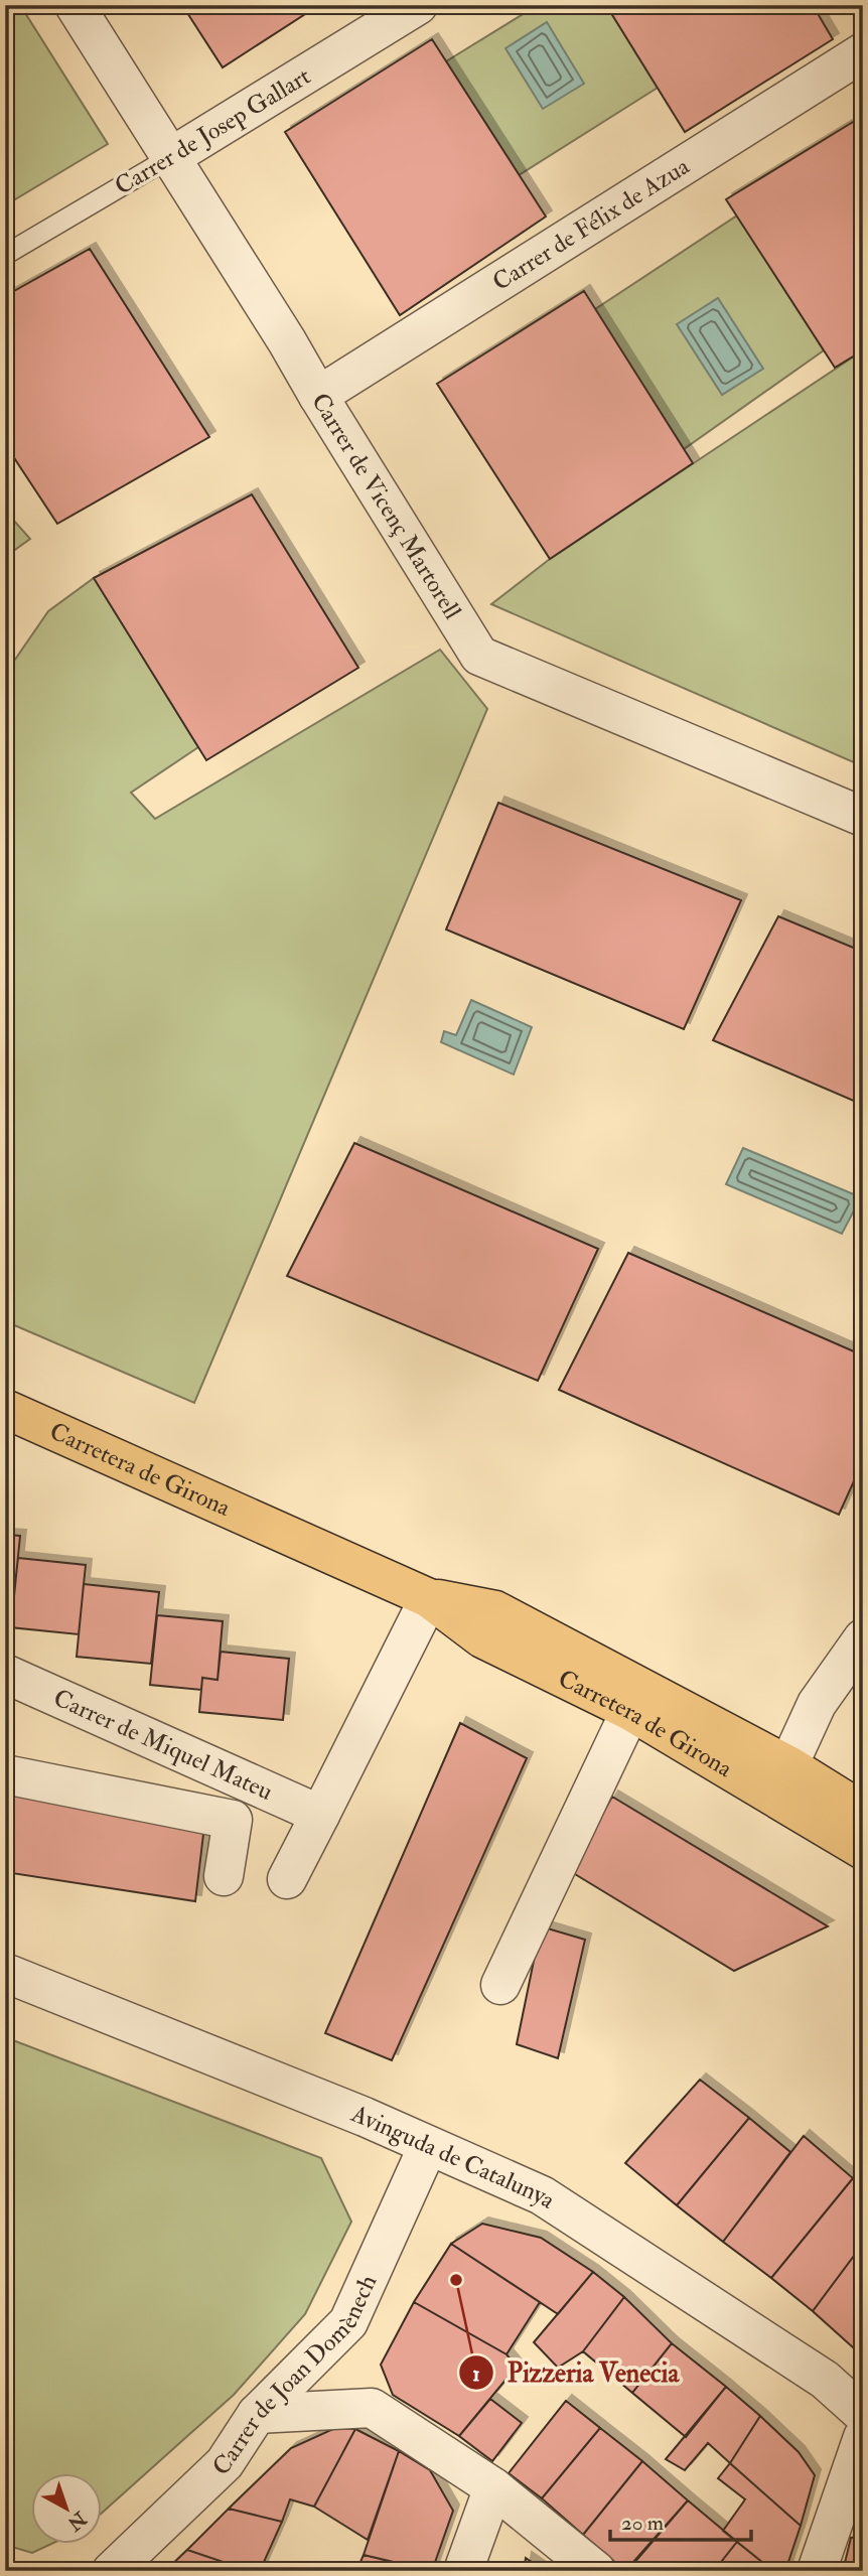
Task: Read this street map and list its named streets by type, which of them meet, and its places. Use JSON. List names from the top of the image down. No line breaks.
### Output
{"streets":{"main road":["Carretera de Girona"],"street":["Carrer de Josep Gallart","Carrer de Félix de Azua","Carrer de Vicenç Martorell","Carrer de Miquel Mateu","Avinguda de Catalunya","Carrer de Joan Domènech"]},"crossings":[["Carrer de Josep Gallart","Carrer de Vicenç Martorell"],["Carrer de Félix de Azua","Carrer de Vicenç Martorell"],["Avinguda de Catalunya","Carrer de Joan Domènech"]],"places":["Pizzeria Venecia"],"scale_bar":"20 m","north":"bottom right"}
